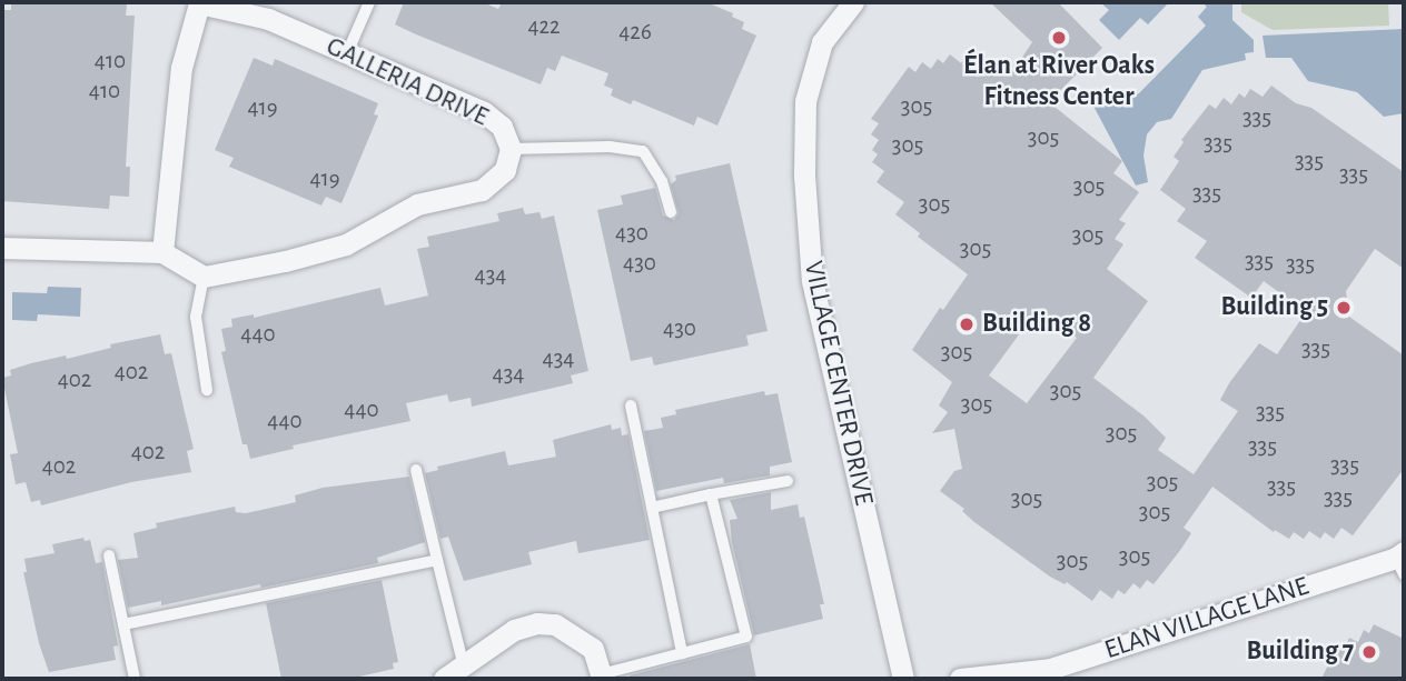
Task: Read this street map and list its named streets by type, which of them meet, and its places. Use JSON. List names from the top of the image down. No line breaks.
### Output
{"streets":{"street":["GALLERIA DRIVE","VILLAGE CENTER DRIVE","ELAN VILLAGE LANE"]},"places":["Élan at River Oaks Fitness Center","Building 5","Building 8","Building 7"],"house_numbers":["422","426","410","410","305","419","335","305","335","305","335","335","419","305","335","305","430","305","305","335","430","335","434","430","440","335","305","434","402","434","402","305","305","440","335","440","305","335","402","335","402","305","335","335","305","305","305","305"]}
